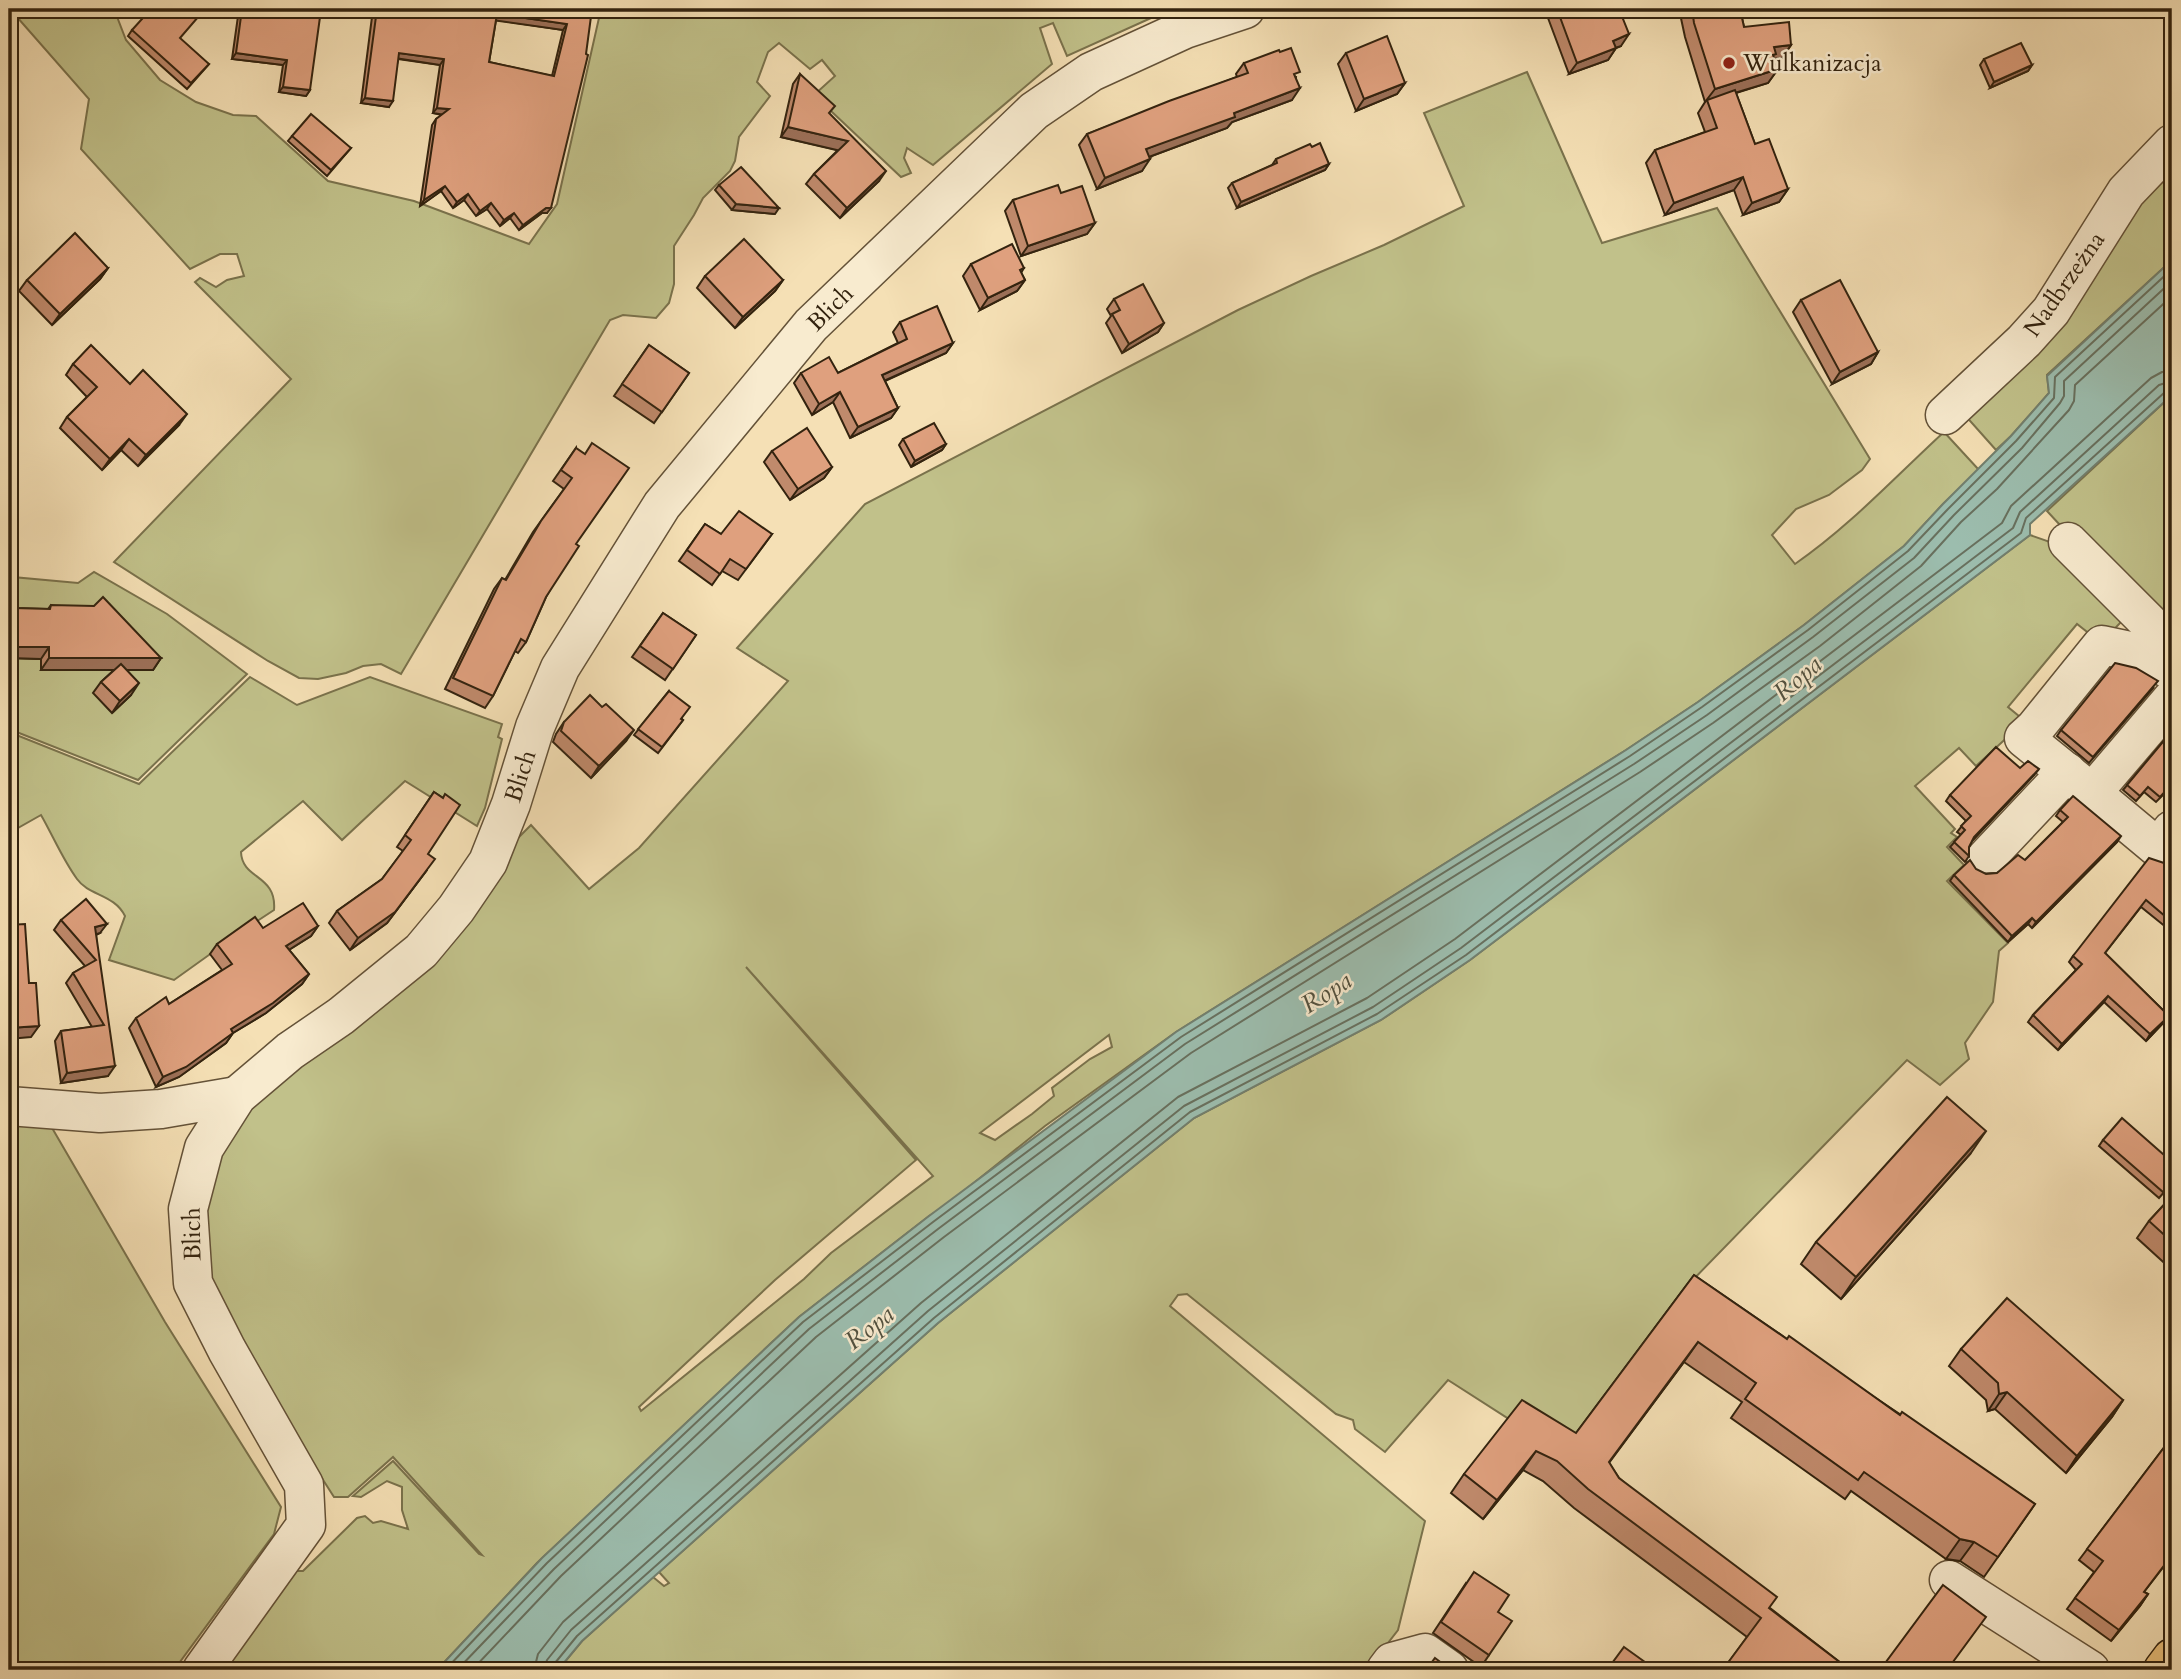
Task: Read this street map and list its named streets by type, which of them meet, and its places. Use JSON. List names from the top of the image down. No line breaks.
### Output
{"streets":{"street":["Nadbrzeżna","Blich"]},"water":["Ropa"],"places":["Wulkanizacja"]}
